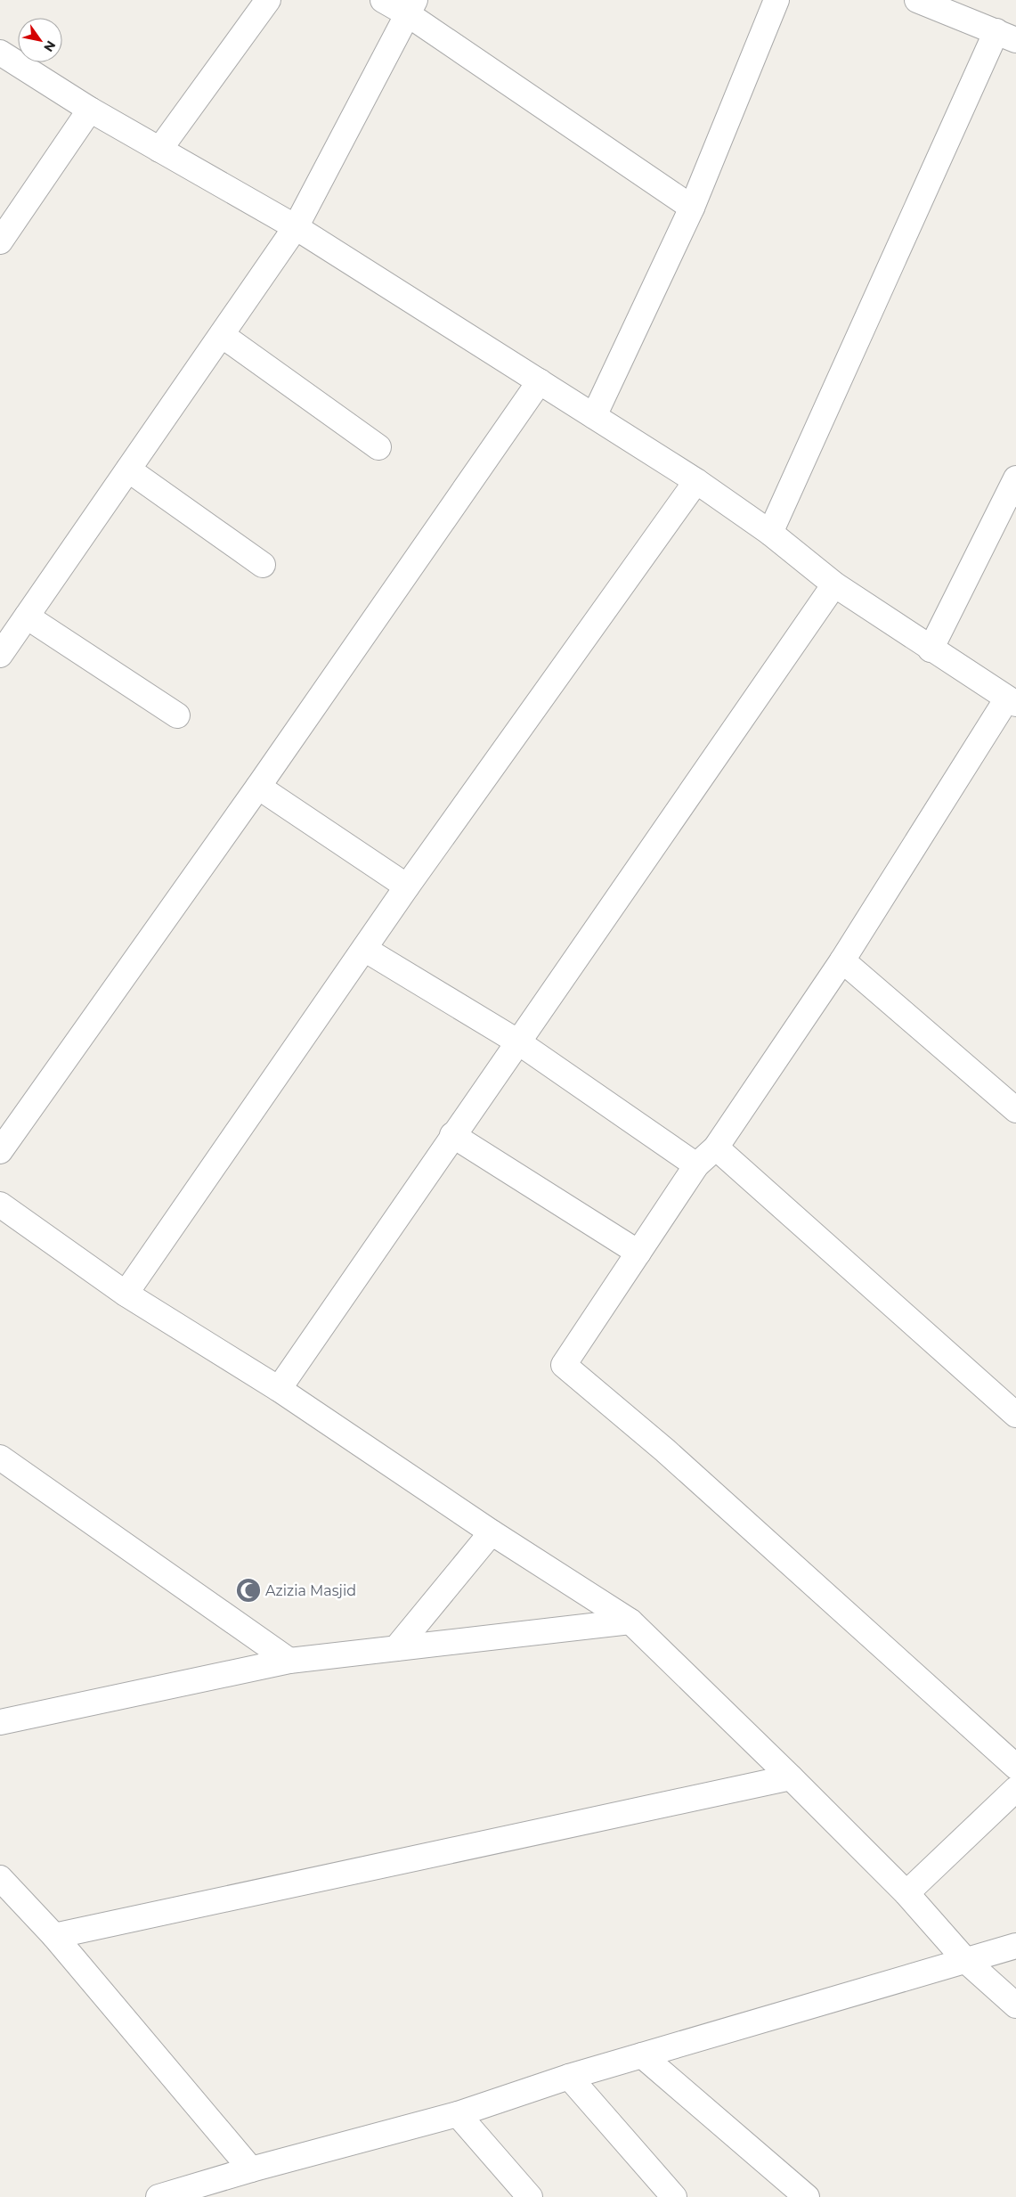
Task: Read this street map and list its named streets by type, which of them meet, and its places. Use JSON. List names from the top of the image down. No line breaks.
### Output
{"places":{"mosque":["Azizia Masjid"]},"north":"bottom right"}
